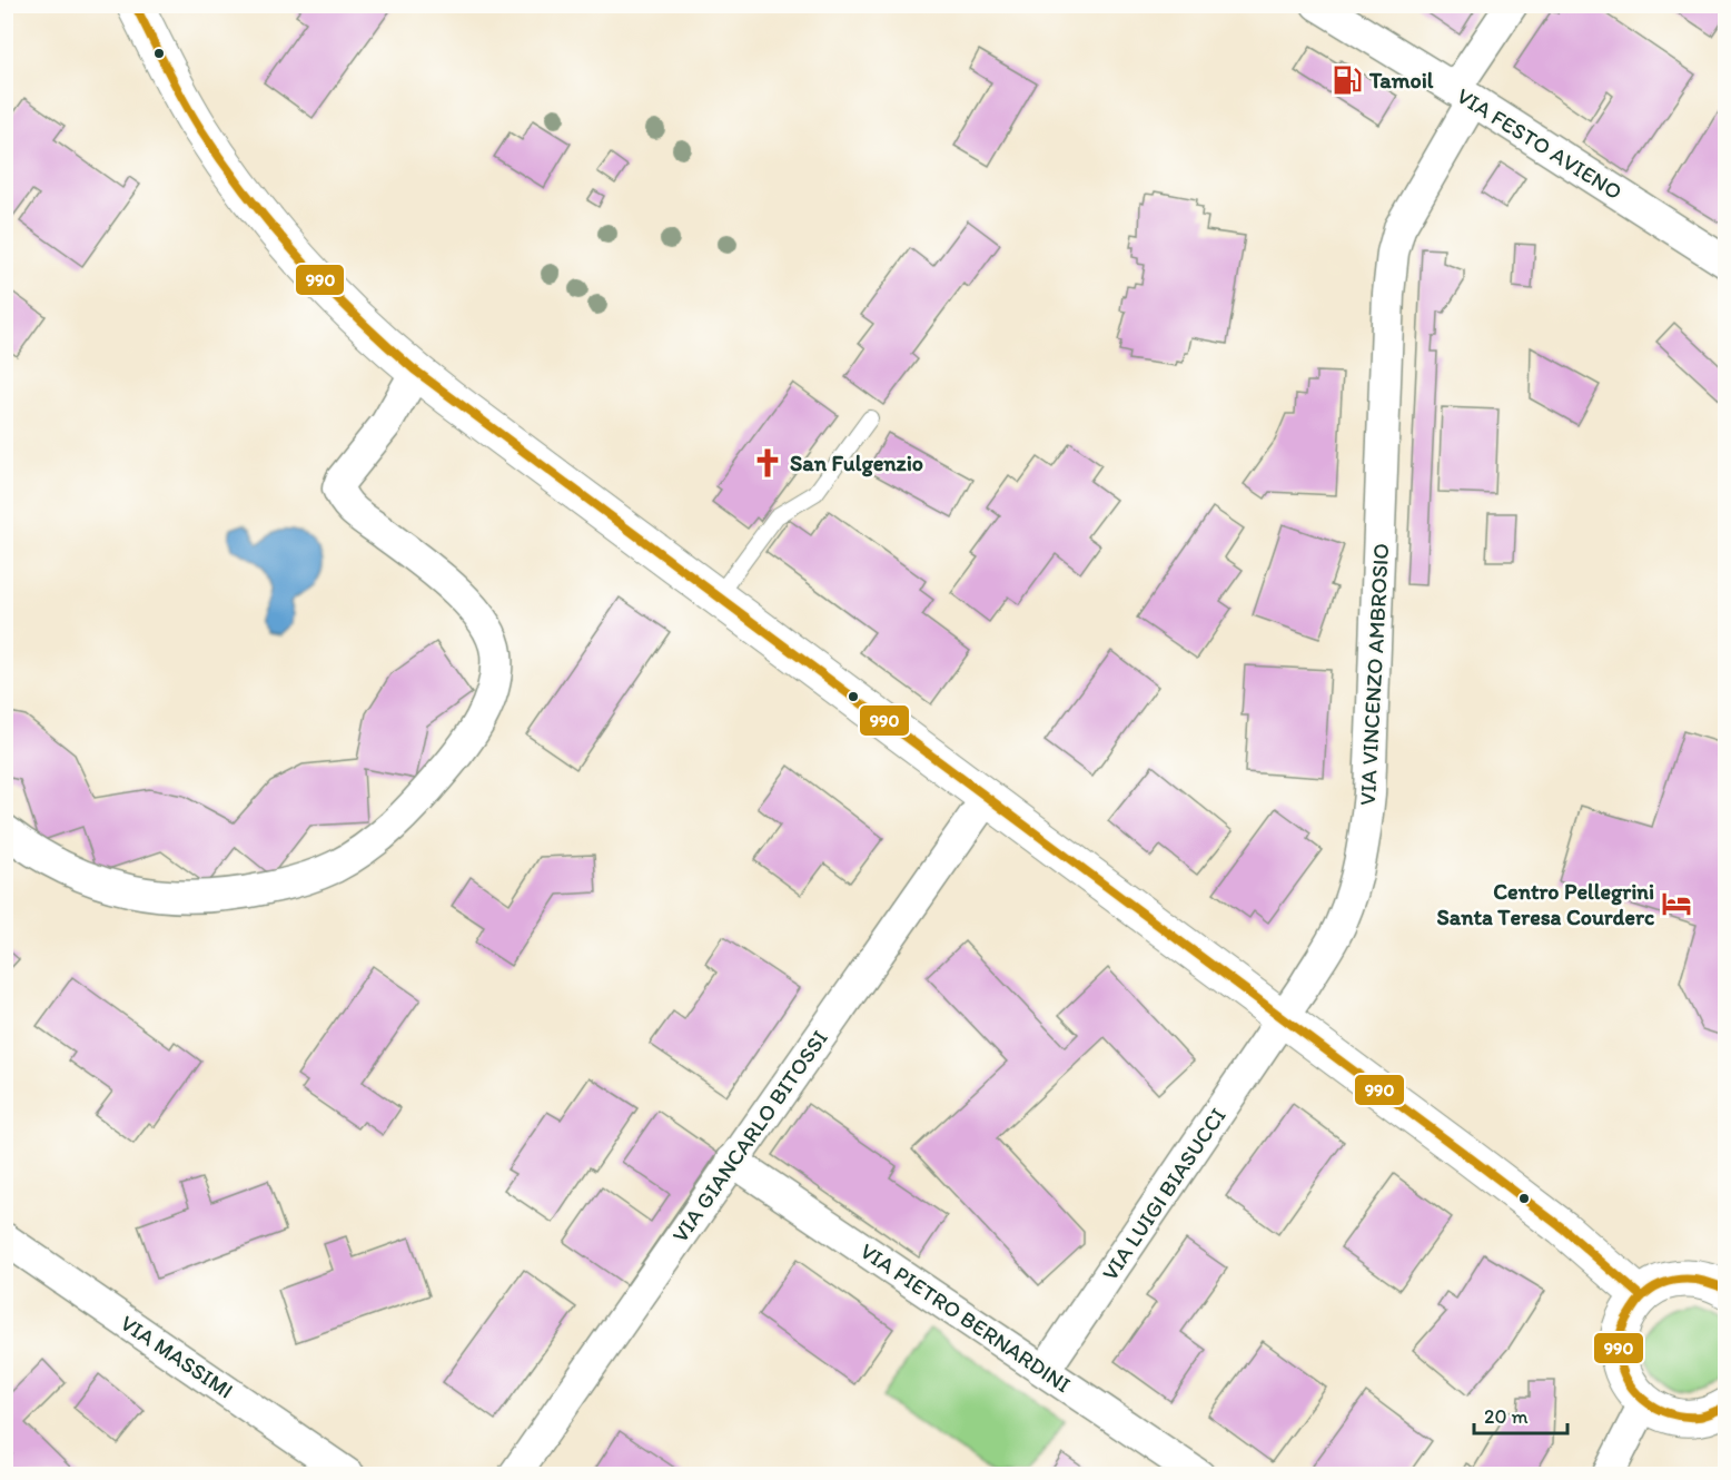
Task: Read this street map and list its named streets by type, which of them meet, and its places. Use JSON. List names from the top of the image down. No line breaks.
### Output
{"streets":{"street":["VIA FESTO AVIENO","VIA VINCENZO AMBROSIO","VIA GIANCARLO BITOSSI","VIA LUIGI BIASUCCI","VIA PIETRO BERNARDINI","VIA MASSIMI"]},"crossings":[["VIA FESTO AVIENO","VIA VINCENZO AMBROSIO"],["VIA VINCENZO AMBROSIO","VIA LUIGI BIASUCCI"],["VIA GIANCARLO BITOSSI","VIA PIETRO BERNARDINI"],["VIA LUIGI BIASUCCI","VIA PIETRO BERNARDINI"]],"places":{"fuel station":["Tamoil"],"church":["San Fulgenzio"],"hotel":["Centro Pellegrini Santa Teresa Courderc"]},"lines":["transit line 990"],"scale_bar":"20 m"}
